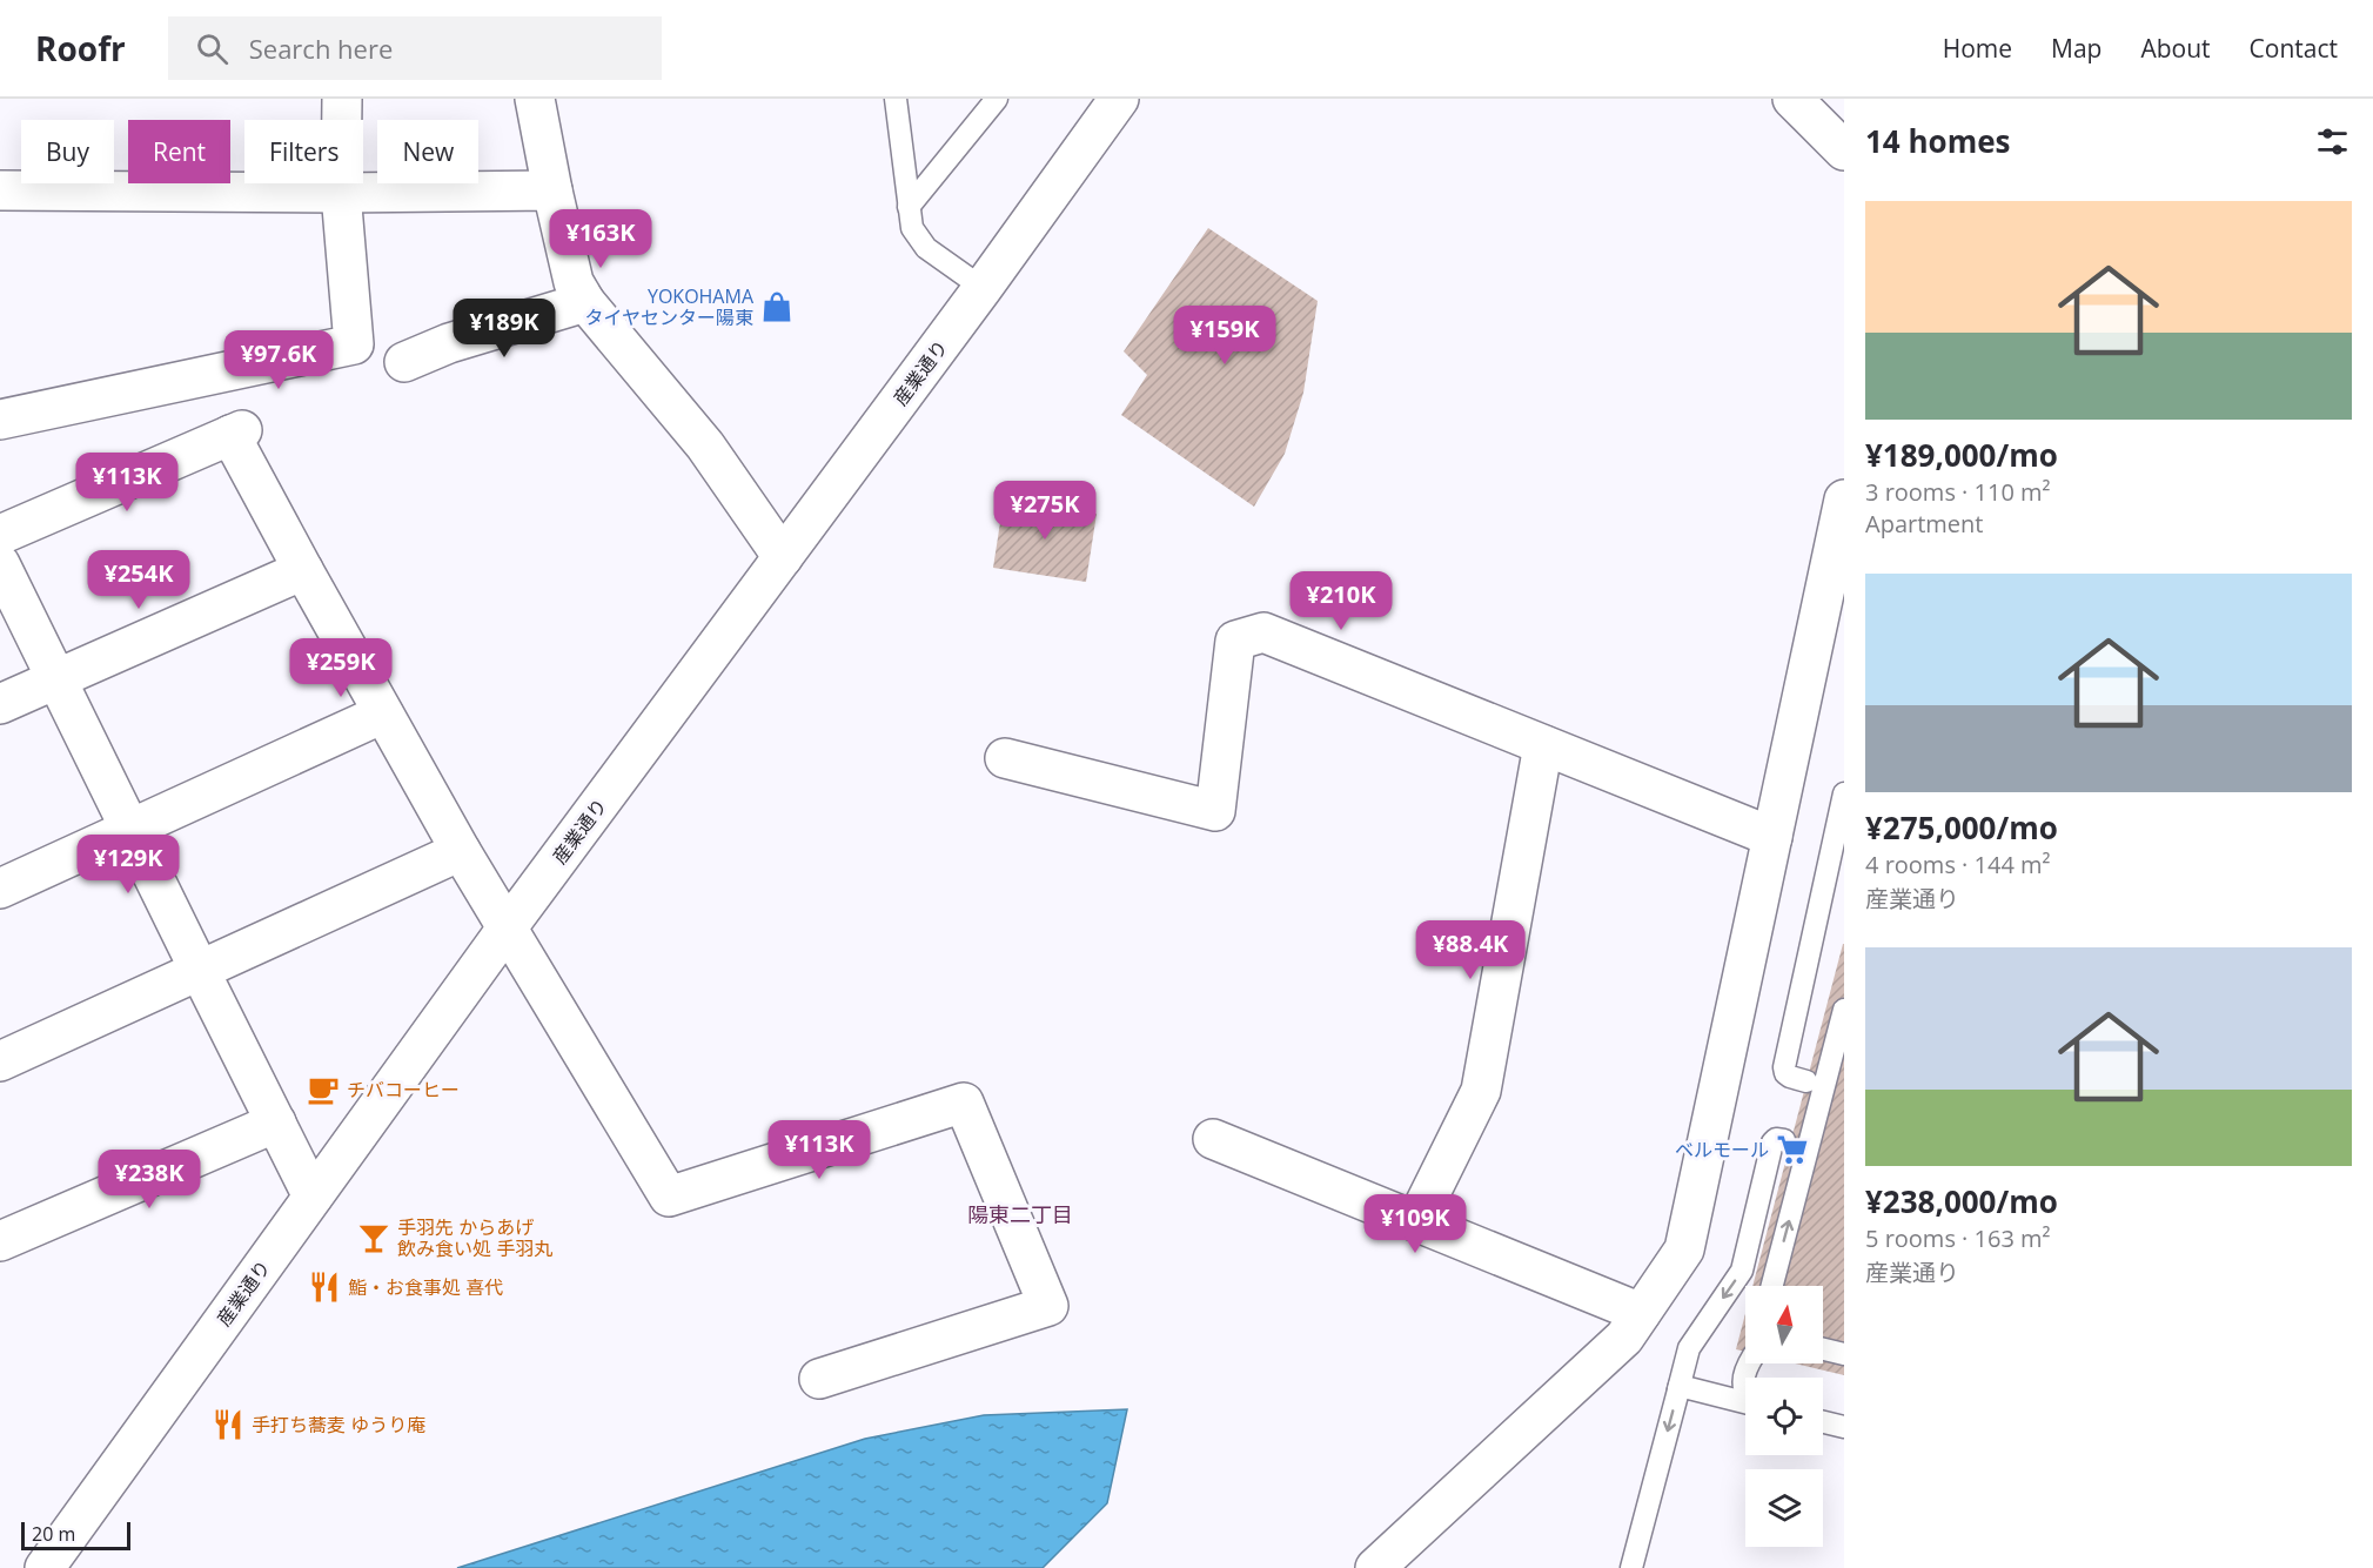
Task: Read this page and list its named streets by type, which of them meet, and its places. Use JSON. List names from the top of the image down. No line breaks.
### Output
{"streets":{"street":["産業通り"]},"districts":["陽東二丁目"],"places":{"shop":["YOKOHAMA タイヤセンター陽東"],"cafe":["チバコーヒー"],"supermarket":["ベルモール"],"bar":["手羽先 からあげ 飲み食い処 手羽丸"],"restaurant":["鮨・お食事処 喜代","手打ち蕎麦 ゆうり庵"]},"scale_bar":"20 m","north":"top","page":{"header":"Roofr","search":"Search here","nav":["Home","Map","About","Contact"],"heading":"14 homes","chip":["Buy","Rent","Filters","New"],"list":[{"name":"¥189,000/mo","note":"3 rooms · 110 m² · Apartment"},{"name":"¥275,000/mo","note":"4 rooms · 144 m² · 産業通り"},{"name":"¥238,000/mo","note":"5 rooms · 163 m² · 産業通り"}],"price":["¥163K","¥189K","¥159K","¥97.6K","¥113K","¥275K","¥254K","¥210K","¥259K","¥129K","¥88.4K","¥113K","¥238K","¥109K"],"scale":"20 m"}}
